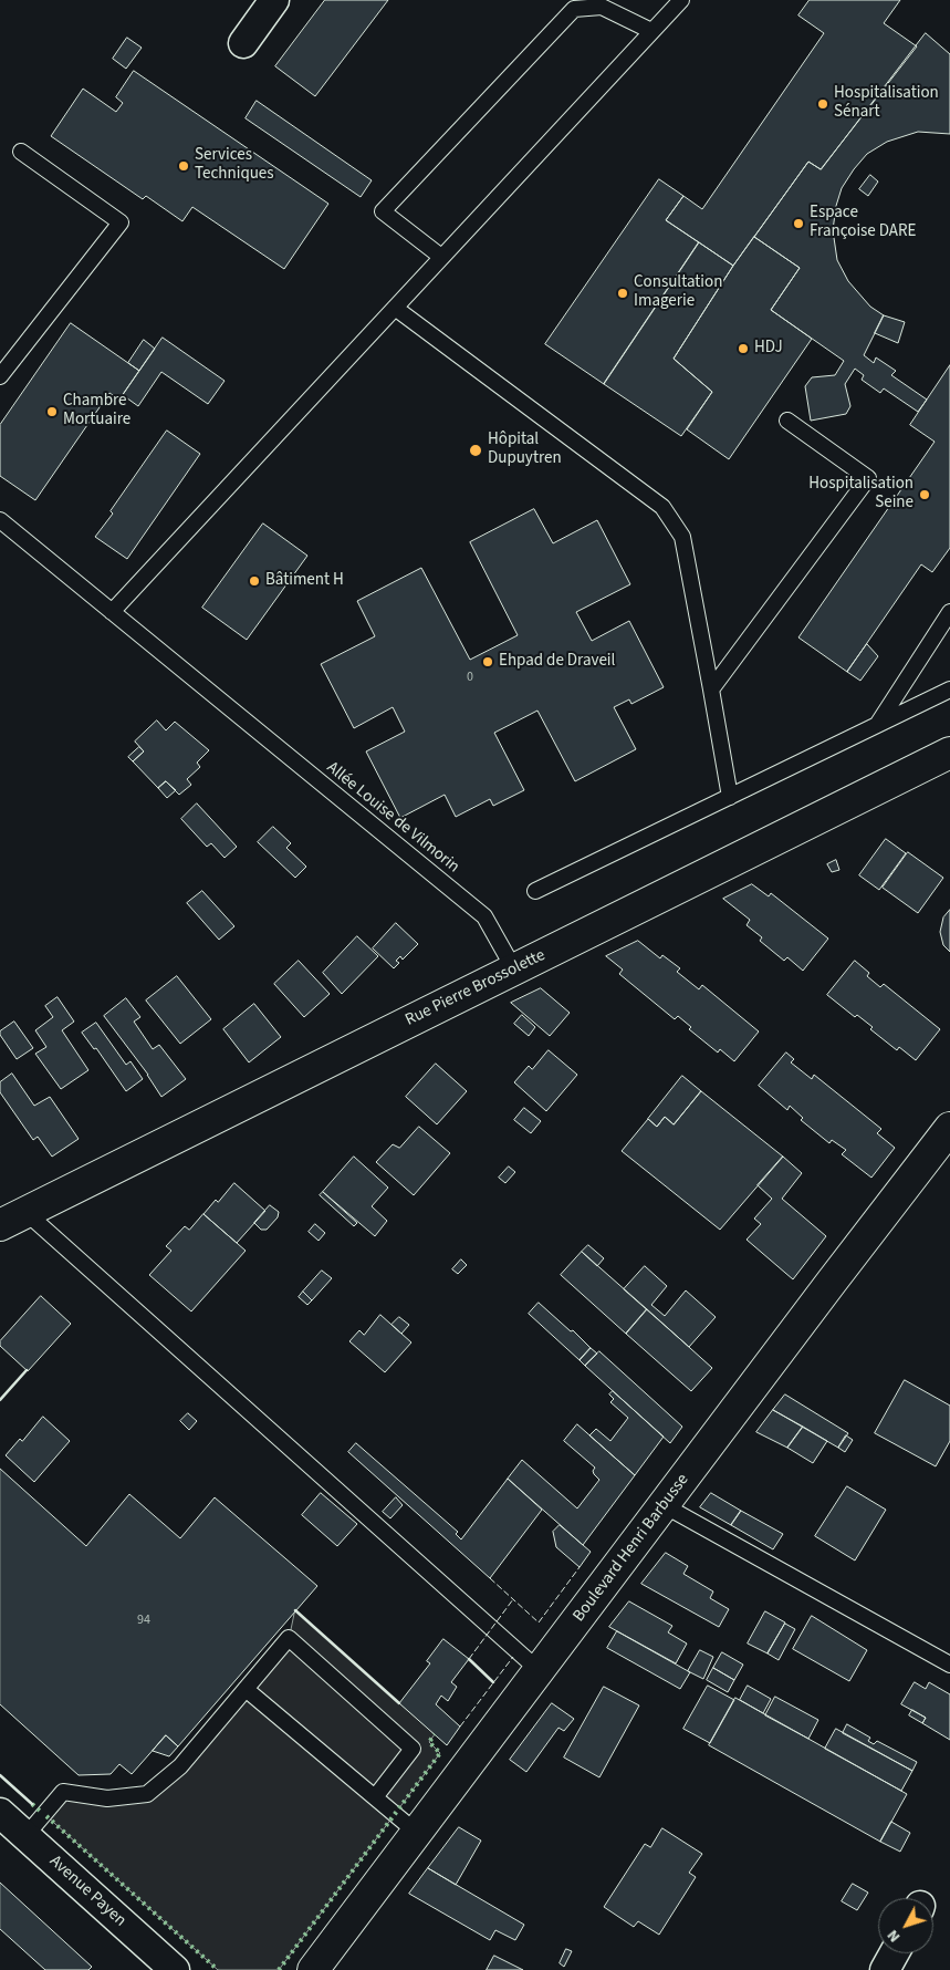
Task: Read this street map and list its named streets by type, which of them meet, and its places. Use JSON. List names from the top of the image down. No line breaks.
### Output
{"streets":{"main road":["Rue Pierre Brossolette","Boulevard Henri Barbusse"],"street":["Avenue Payen"],"lane":["Allée Louise de Vilmorin"]},"crossings":[["Allée Louise de Vilmorin","Rue Pierre Brossolette"]],"places":["Hospitalisation Sénart","Services Techniques","Espace Françoise DARE","Consultation Imagerie","HDJ","Chambre Mortuaire","Hôpital Dupuytren","Hospitalisation Seine","Bâtiment H","Ehpad de Draveil"],"house_numbers":["0","94"],"north":"bottom left"}
